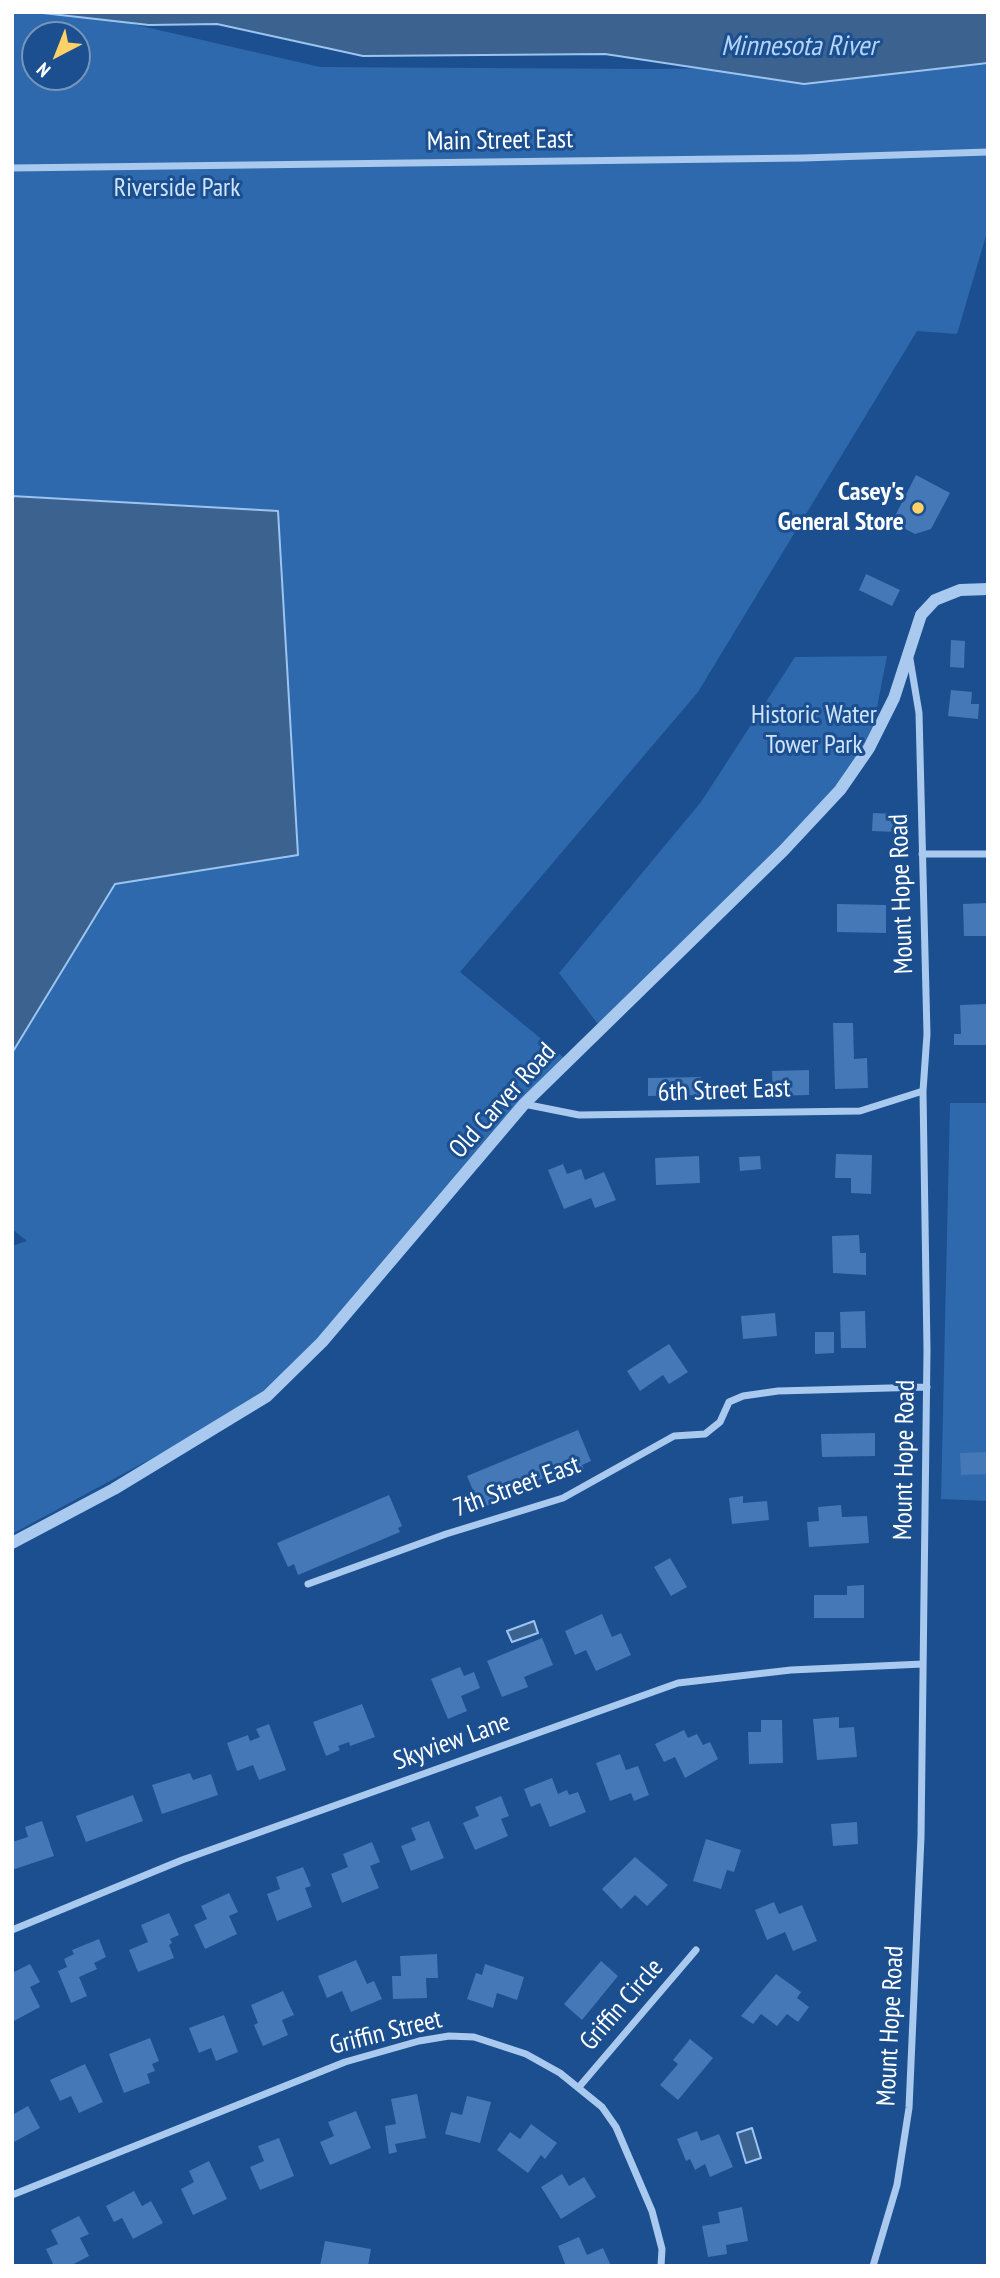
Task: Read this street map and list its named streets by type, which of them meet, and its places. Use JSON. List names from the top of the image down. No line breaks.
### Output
{"streets":{"street":["Main Street East","Mount Hope Road","6th Street East","Old Carver Road","7th Street East","Skyview Lane","Griffin Circle","Griffin Street"]},"crossings":[["Mount Hope Road","6th Street East"],["Mount Hope Road","Old Carver Road"],["Mount Hope Road","7th Street East"],["Mount Hope Road","Skyview Lane"],["6th Street East","Old Carver Road"],["Griffin Circle","Griffin Street"]],"water":["Minnesota River"],"parks":["Riverside Park","Historic Water Tower Park"],"places":["Casey's General Store"],"north":"bottom left"}
